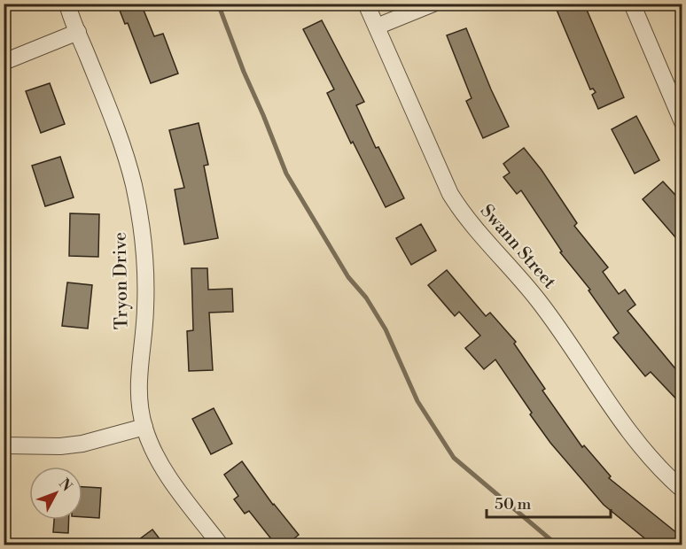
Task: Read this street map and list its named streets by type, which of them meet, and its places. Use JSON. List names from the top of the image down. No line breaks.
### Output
{"streets":{"street":["Swann Street","Tryon Drive"]},"scale_bar":"50 m","north":"top right"}
